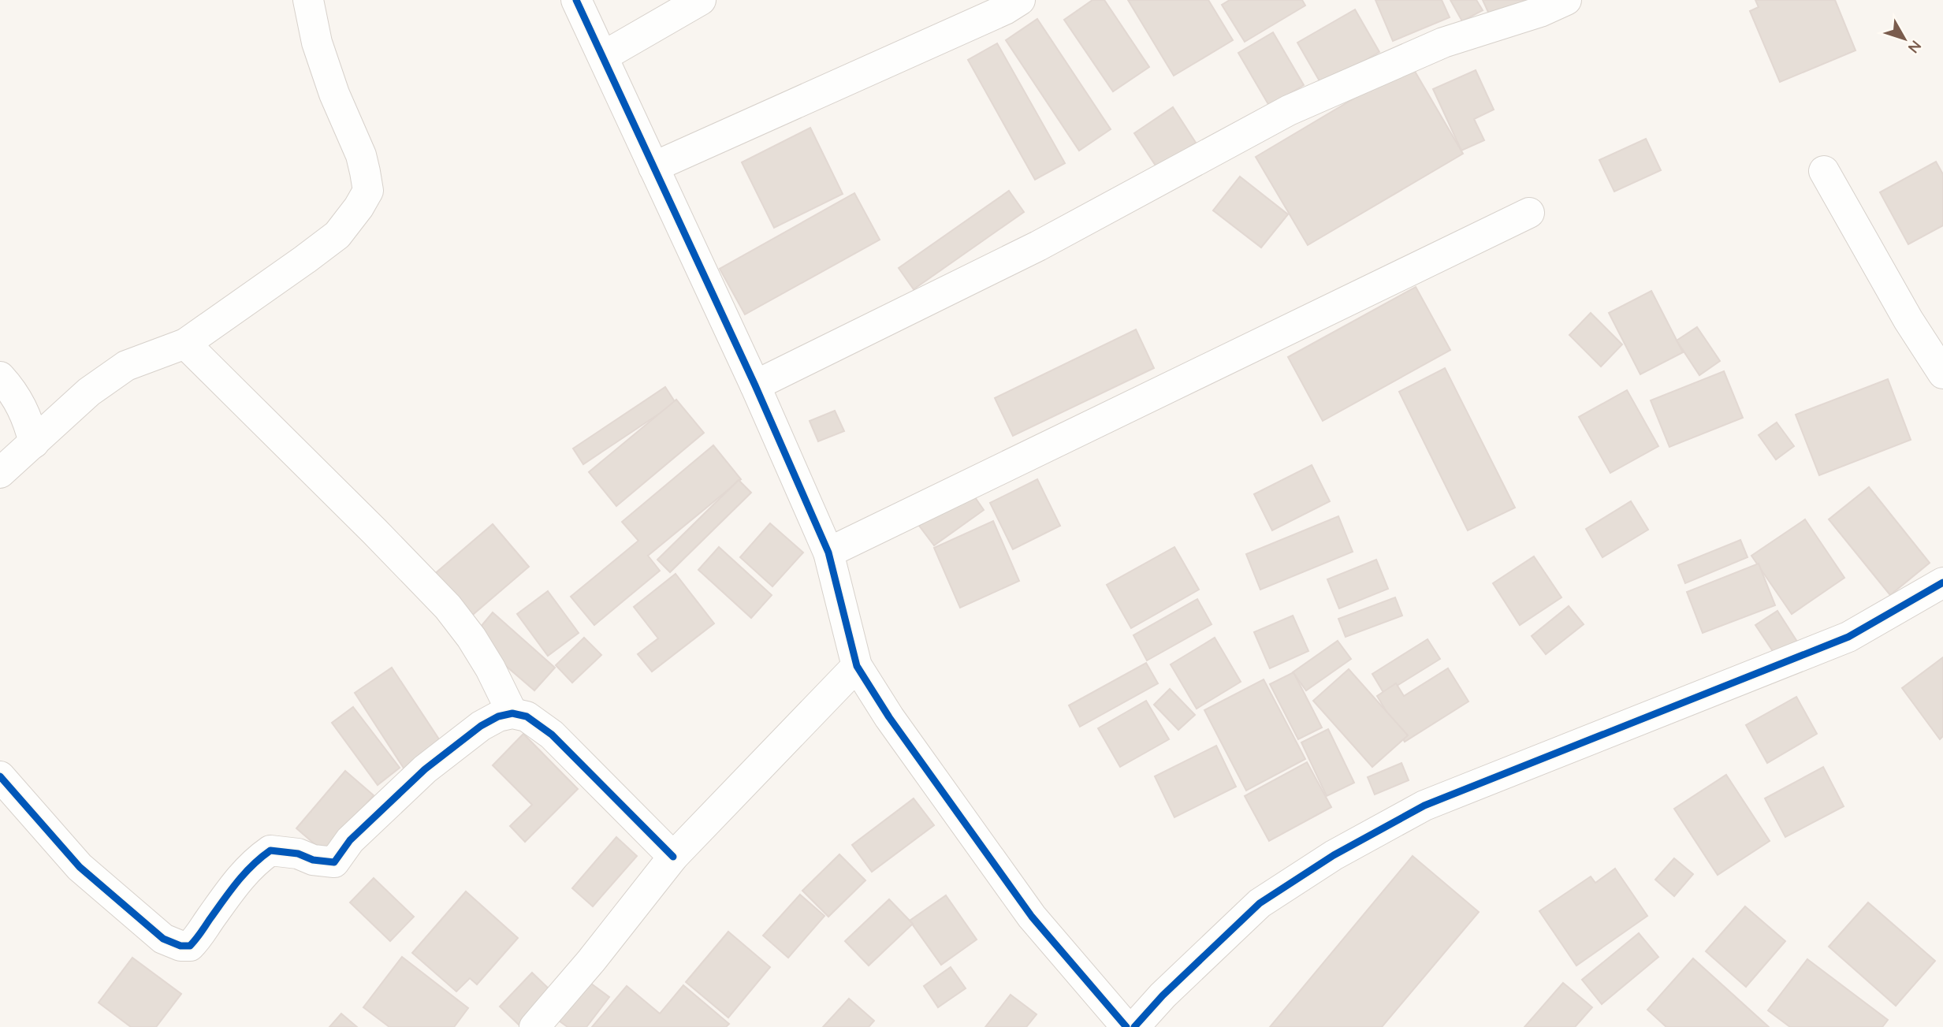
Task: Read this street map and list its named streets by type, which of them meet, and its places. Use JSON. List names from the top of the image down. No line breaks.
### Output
{"north":"bottom right"}
